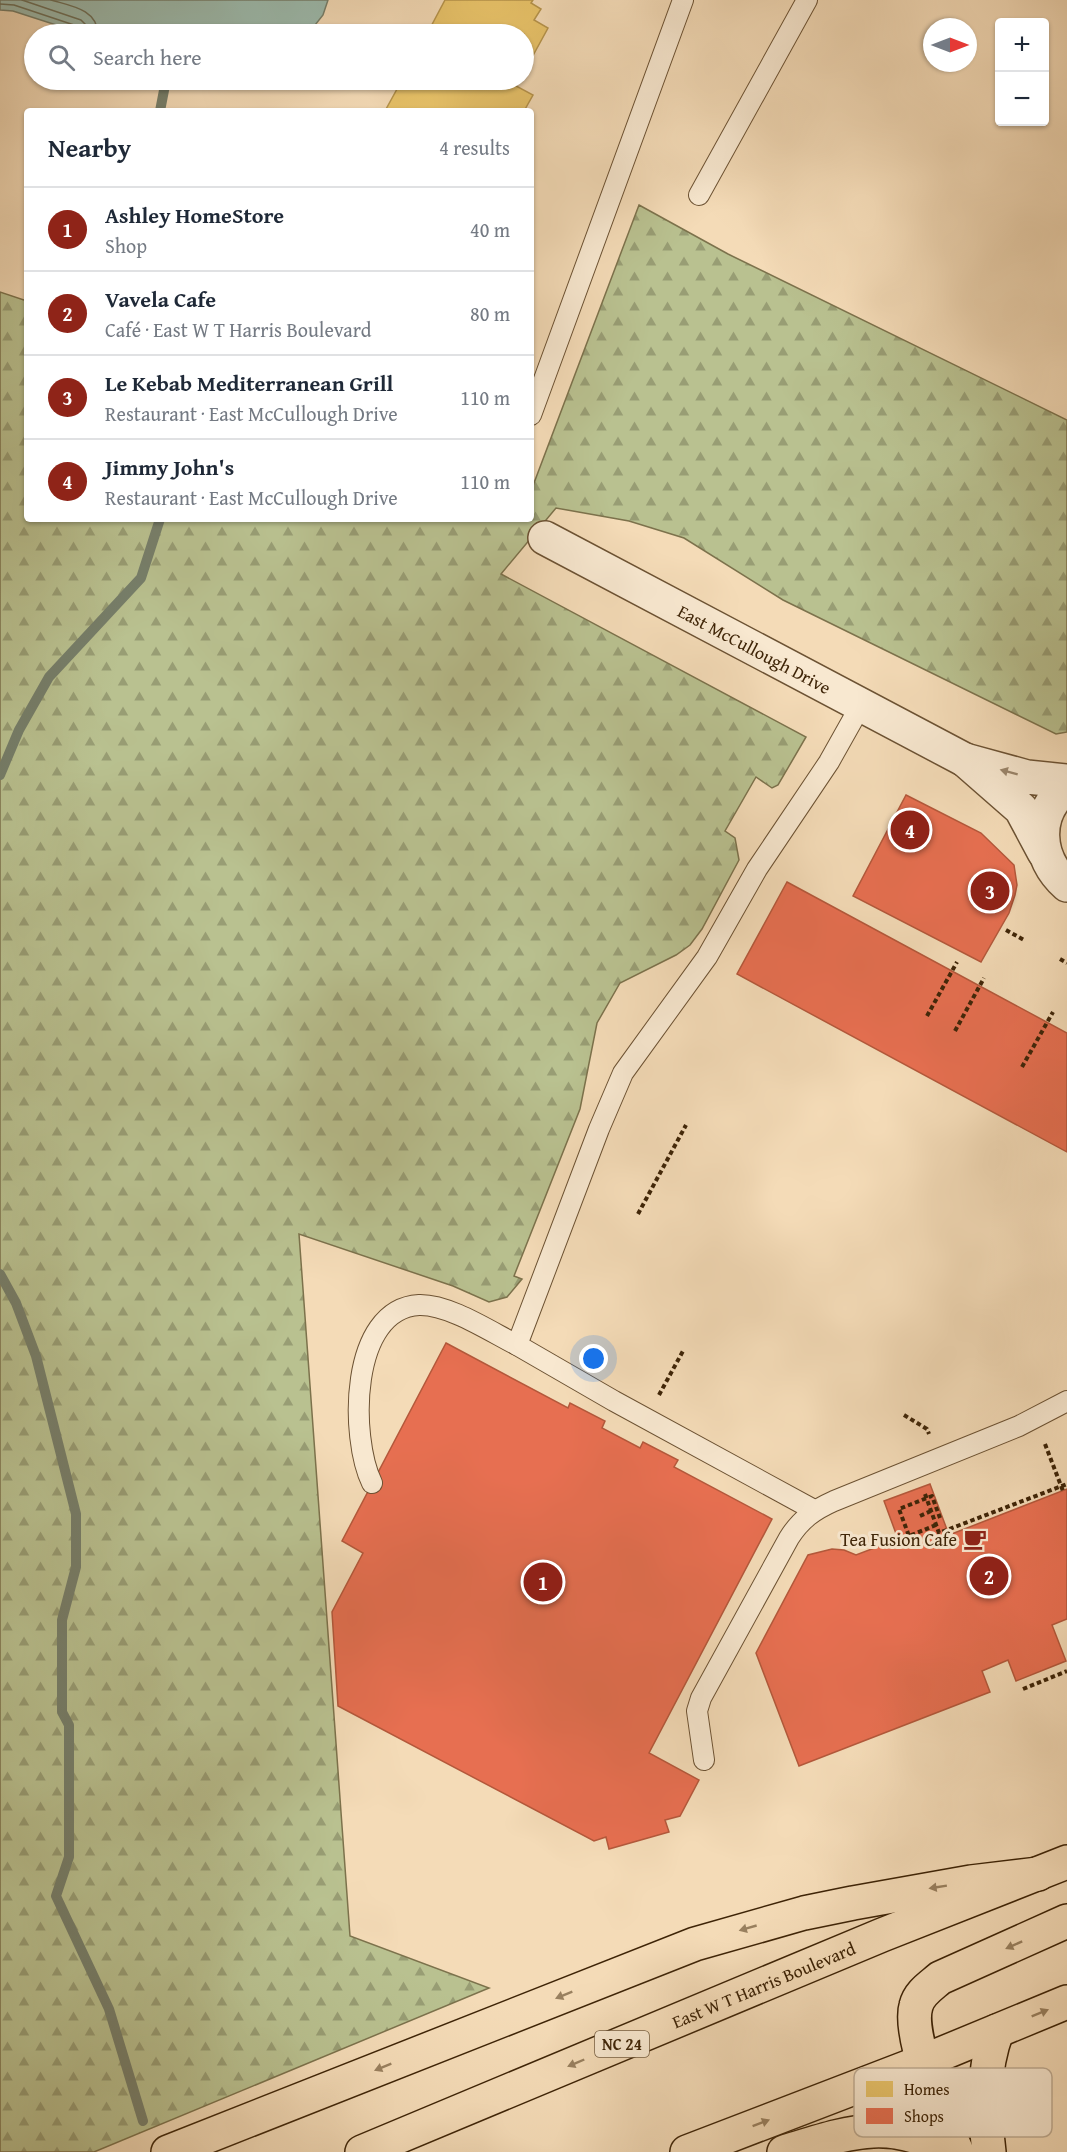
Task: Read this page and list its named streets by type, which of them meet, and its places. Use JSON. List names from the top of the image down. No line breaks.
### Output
{"streets":{"main road":["East W T Harris Boulevard","NC 24"],"street":["East McCullough Drive"]},"places":{"cafe":["Tea Fusion Cafe"]},"legend":["Homes","Shops"],"north":"right","page":{"map_buttons":["+","−"],"search":"Search here","heading":["Nearby","4 results"],"list":[{"mark":"1","name":"Ashley HomeStore","note":"Shop","value":"40 m"},{"mark":"2","name":"Vavela Cafe","note":"Café · East W T Harris Boulevard","value":"80 m"},{"mark":"3","name":"Le Kebab Mediterranean Grill","note":"Restaurant · East McCullough Drive","value":"110 m"},{"mark":"4","name":"Jimmy John's","note":"Restaurant · East McCullough Drive","value":"110 m"}],"pins":["4","3","2","1"]}}
